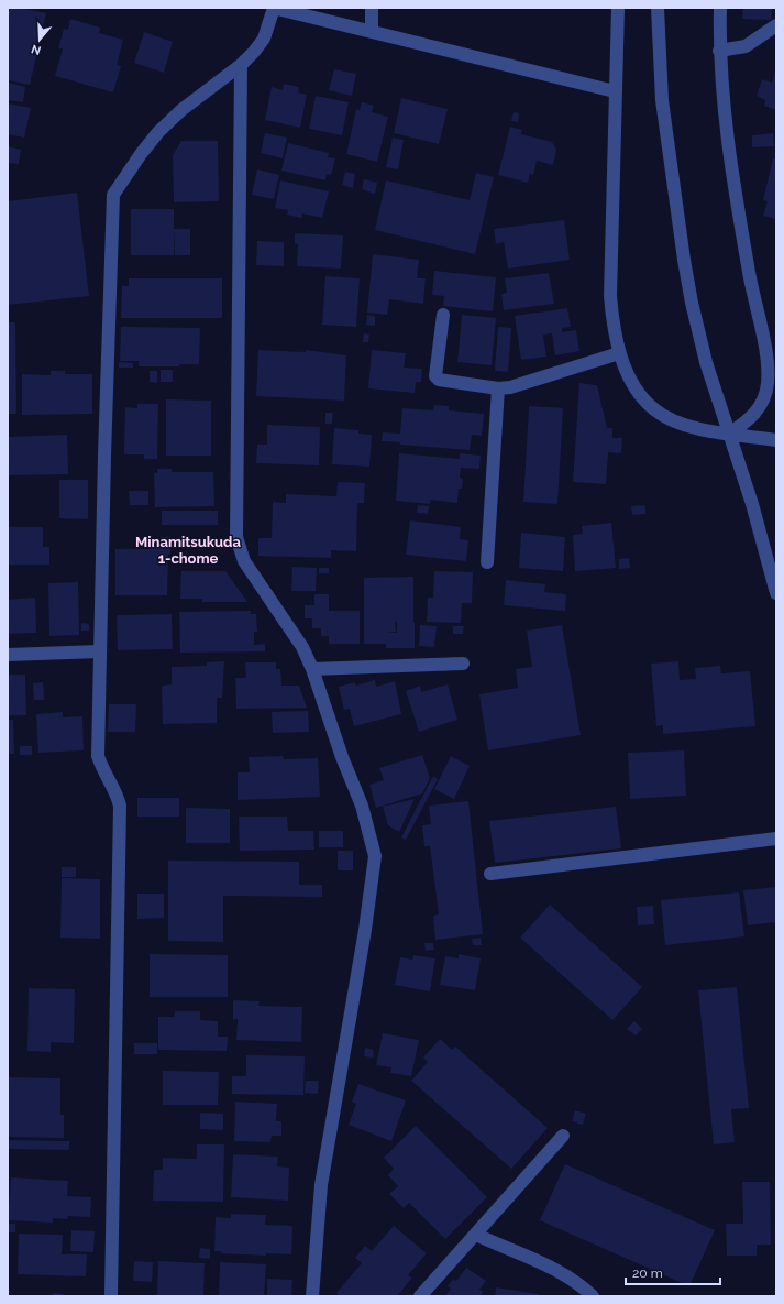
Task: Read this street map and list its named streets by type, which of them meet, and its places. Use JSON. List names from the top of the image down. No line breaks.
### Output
{"districts":["Minamitsukuda 1-chome"],"scale_bar":"20 m","north":"bottom"}
